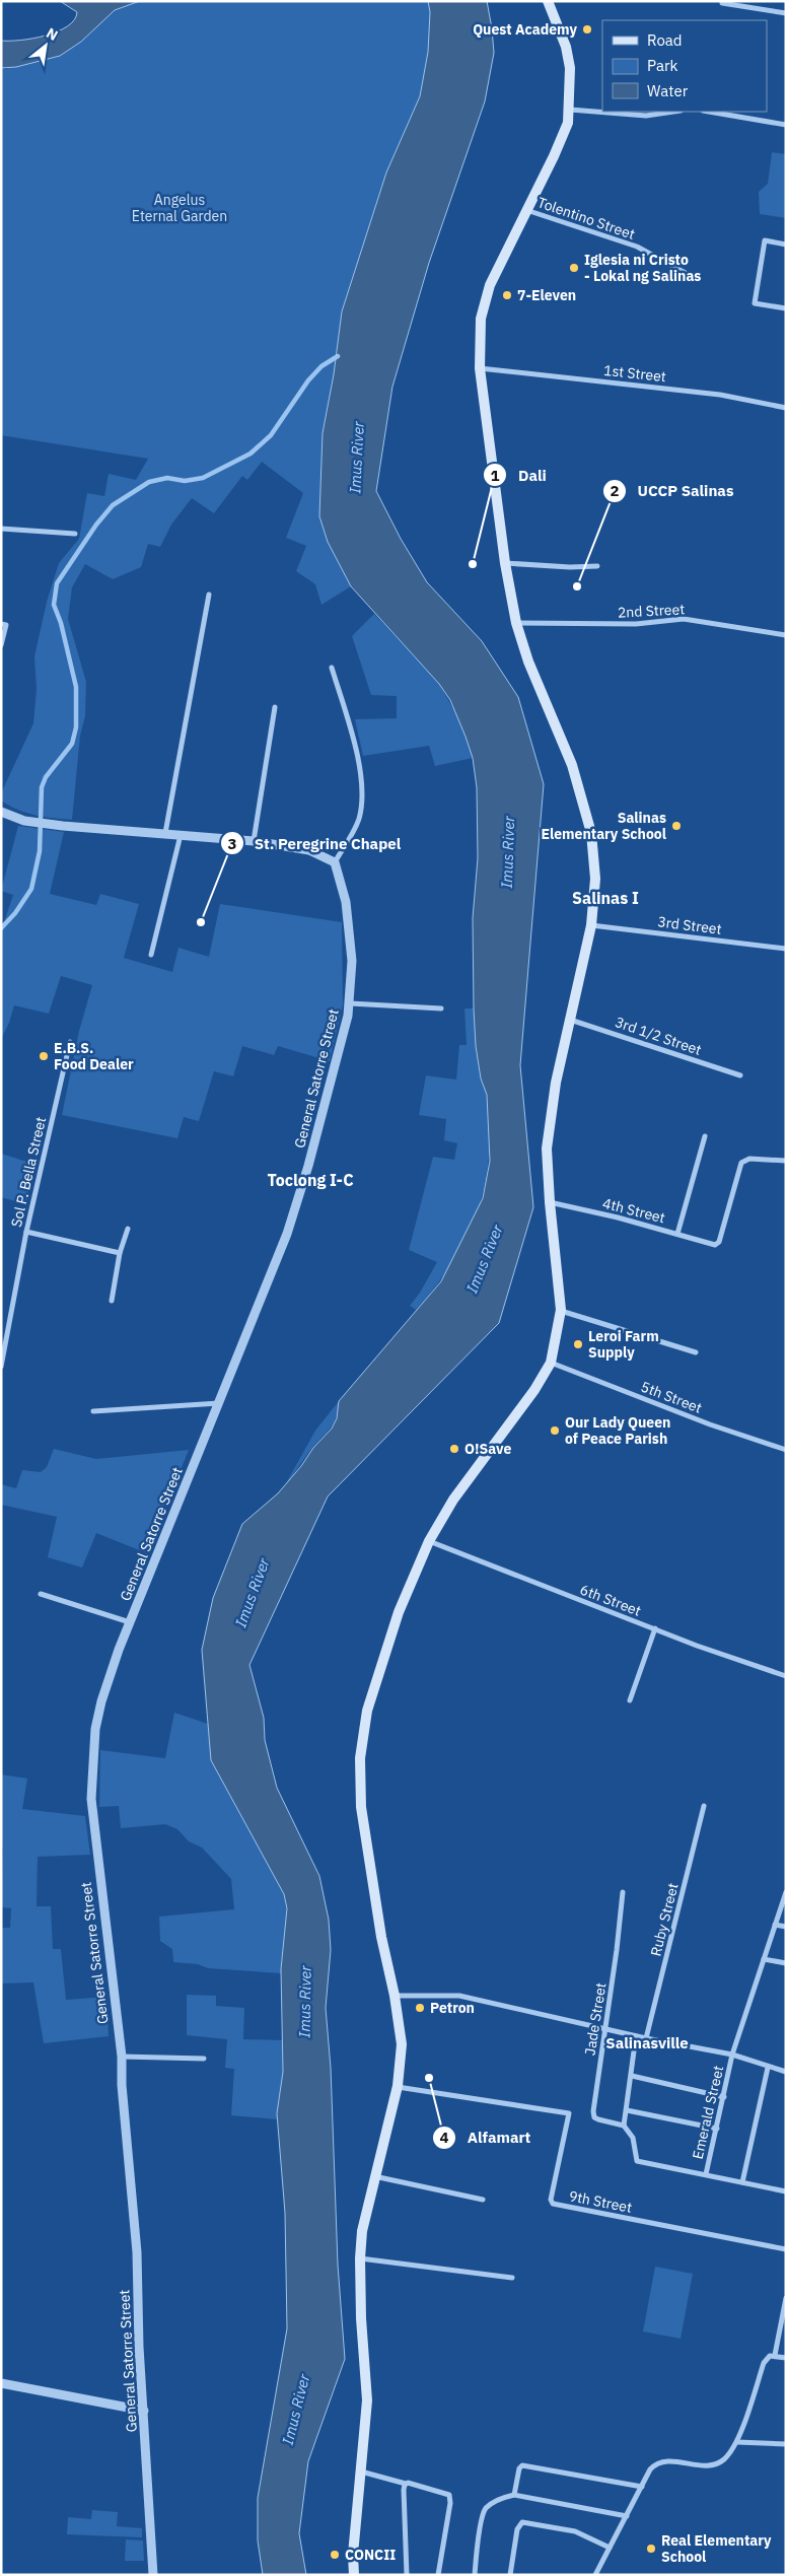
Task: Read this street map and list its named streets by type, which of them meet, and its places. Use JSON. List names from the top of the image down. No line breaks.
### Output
{"streets":{"street":["Tolentino Street","1st Street","2nd Street","3rd Street","3rd 1/2 Street","General Satorre Street","Sol P. Bella Street","4th Street","5th Street","6th Street","Ruby Street","Jade Street","Emerald Street","9th Street"]},"districts":["Salinas I","Toclong I-C","Salinasville"],"water":["Imus River"],"parks":["Angelus Eternal Garden"],"places":["Quest Academy","Iglesia ni Cristo - Lokal ng Salinas","7-Eleven","Dali","UCCP Salinas","Salinas Elementary School","St. Peregrine Chapel","E.B.S. Food Dealer","Leroi Farm Supply","Our Lady Queen of Peace Parish","O!Save","Petron","Alfamart","Real Elementary School","CONCII"],"legend":["Road","Park","Water"],"north":"top right"}
